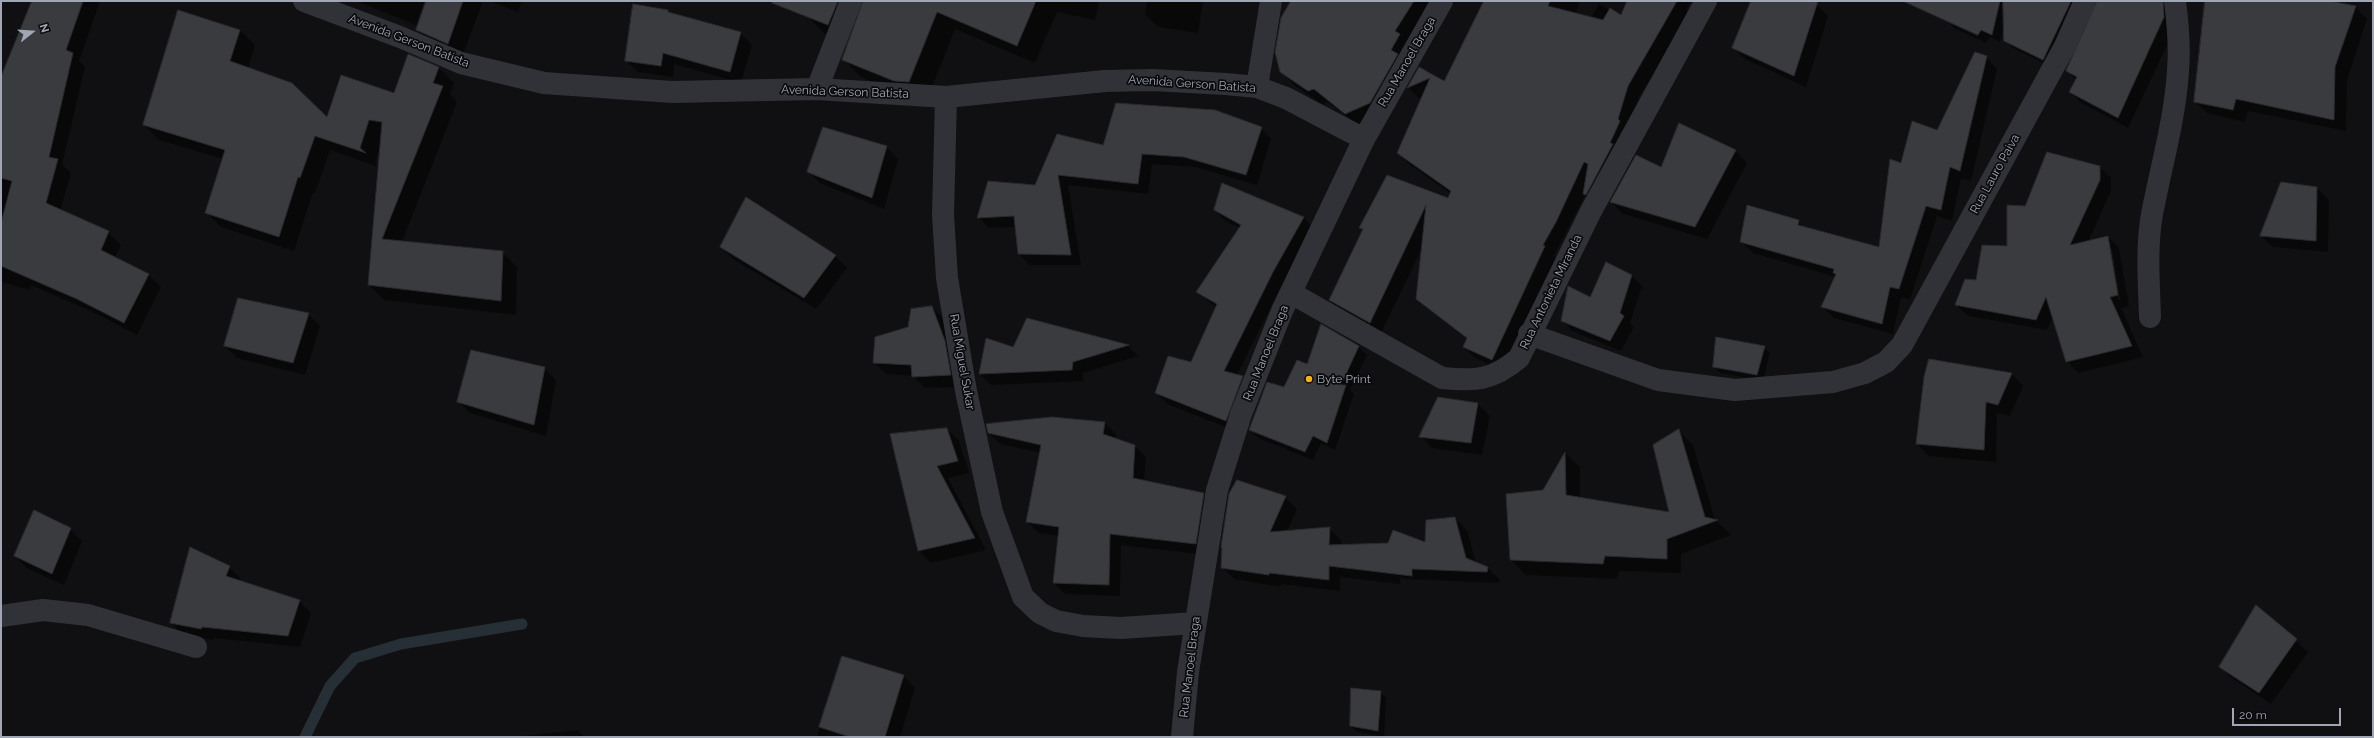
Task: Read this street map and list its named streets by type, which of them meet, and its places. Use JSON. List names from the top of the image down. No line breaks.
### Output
{"streets":{"street":["Avenida Gerson Batista","Rua Manoel Braga","Rua Lauro Paiva","Rua Antonieta Miranda","Rua Miguel Sukar"]},"crossings":[["Avenida Gerson Batista","Rua Manoel Braga"],["Avenida Gerson Batista","Rua Miguel Sukar"],["Rua Manoel Braga","Rua Antonieta Miranda"],["Rua Manoel Braga","Rua Miguel Sukar"],["Rua Lauro Paiva","Rua Antonieta Miranda"]],"places":["Byte Print"],"scale_bar":"20 m","north":"right"}
